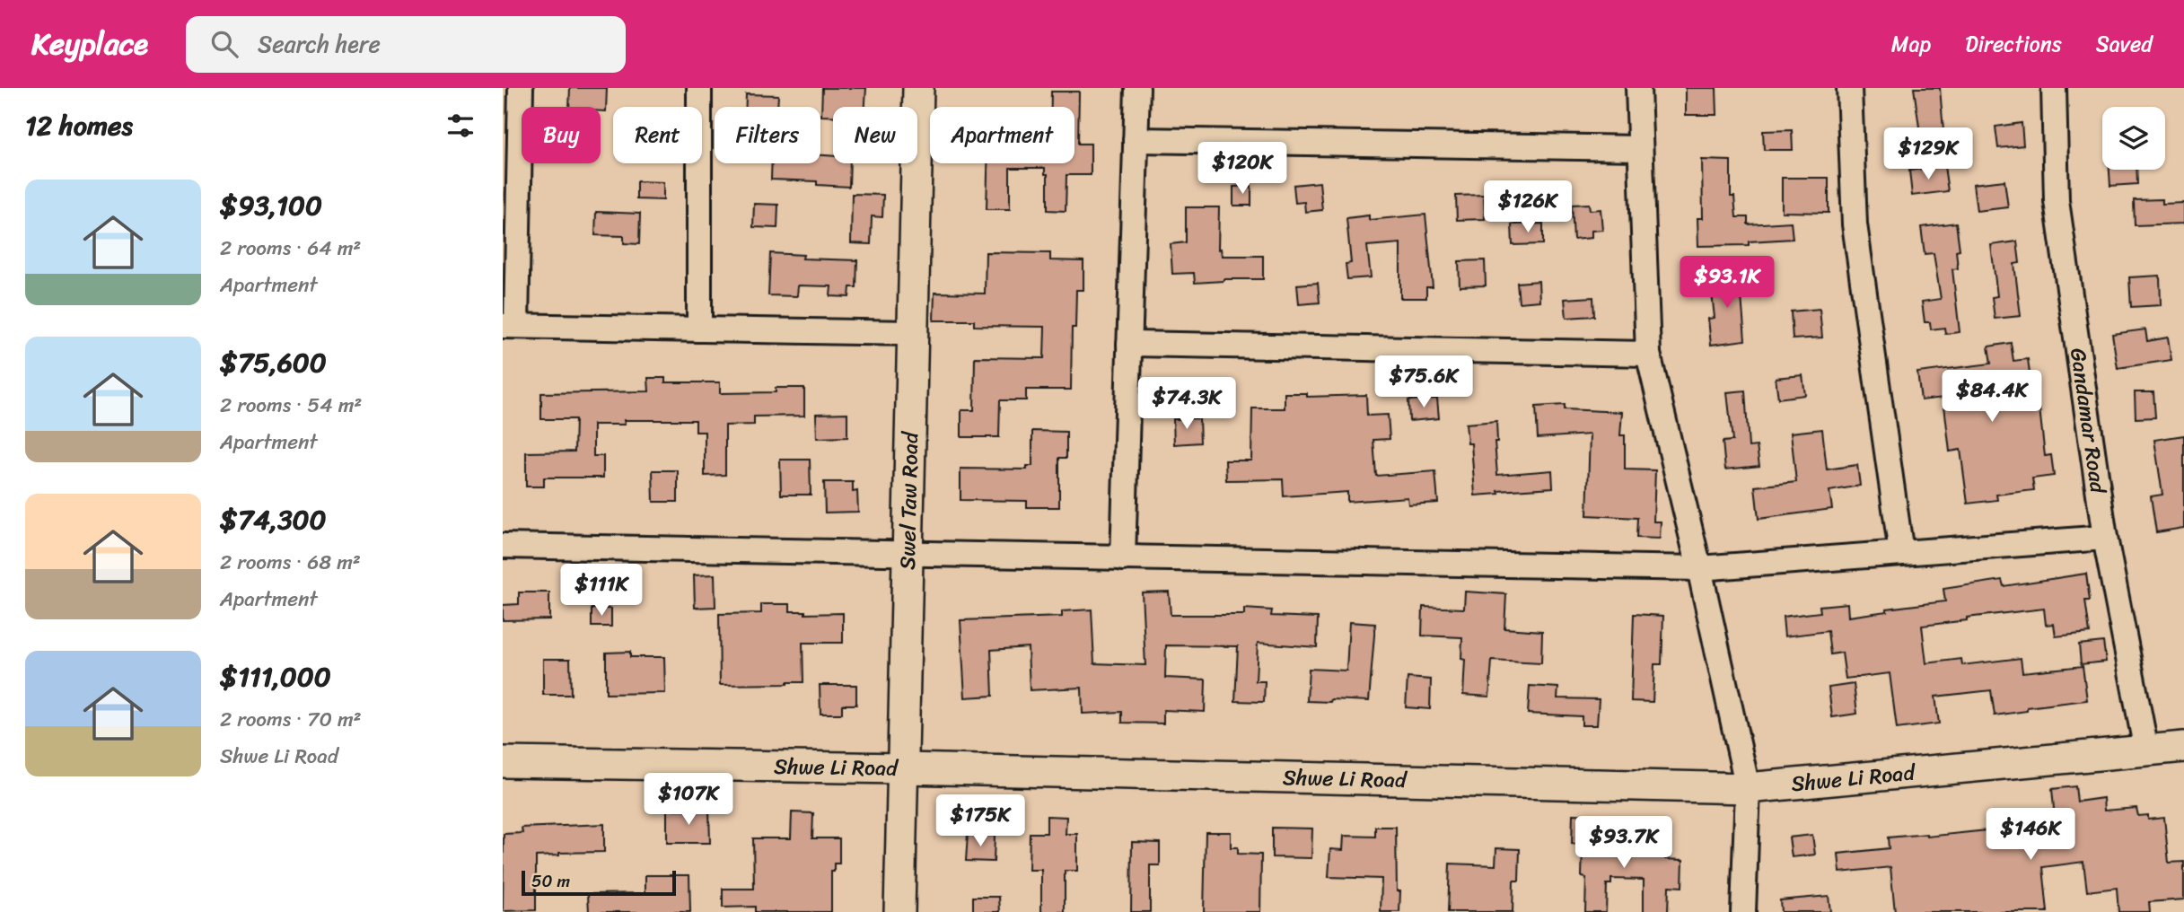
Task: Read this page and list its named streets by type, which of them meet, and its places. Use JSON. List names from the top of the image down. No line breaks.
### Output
{"streets":{"street":["Gandamar Road","Swel Taw Road","Shwe Li Road"]},"crossings":[["Gandamar Road","Shwe Li Road"],["Swel Taw Road","Shwe Li Road"]],"scale_bar":"50 m","page":{"header":"Keyplace","search":"Search here","nav":["Map","Directions","Saved"],"heading":"12 homes","chip":["Buy","Rent","Filters","New","Apartment"],"price":["$129K","$120K","$126K","$93.1K","$75.6K","$84.4K","$74.3K","$111K","$107K","$175K","$146K","$93.7K"],"list":[{"name":"$93,100","note":"2 rooms · 64 m² · Apartment"},{"name":"$75,600","note":"2 rooms · 54 m² · Apartment"},{"name":"$74,300","note":"2 rooms · 68 m² · Apartment"},{"name":"$111,000","note":"2 rooms · 70 m² · Shwe Li Road"}],"scale":"50 m"}}
